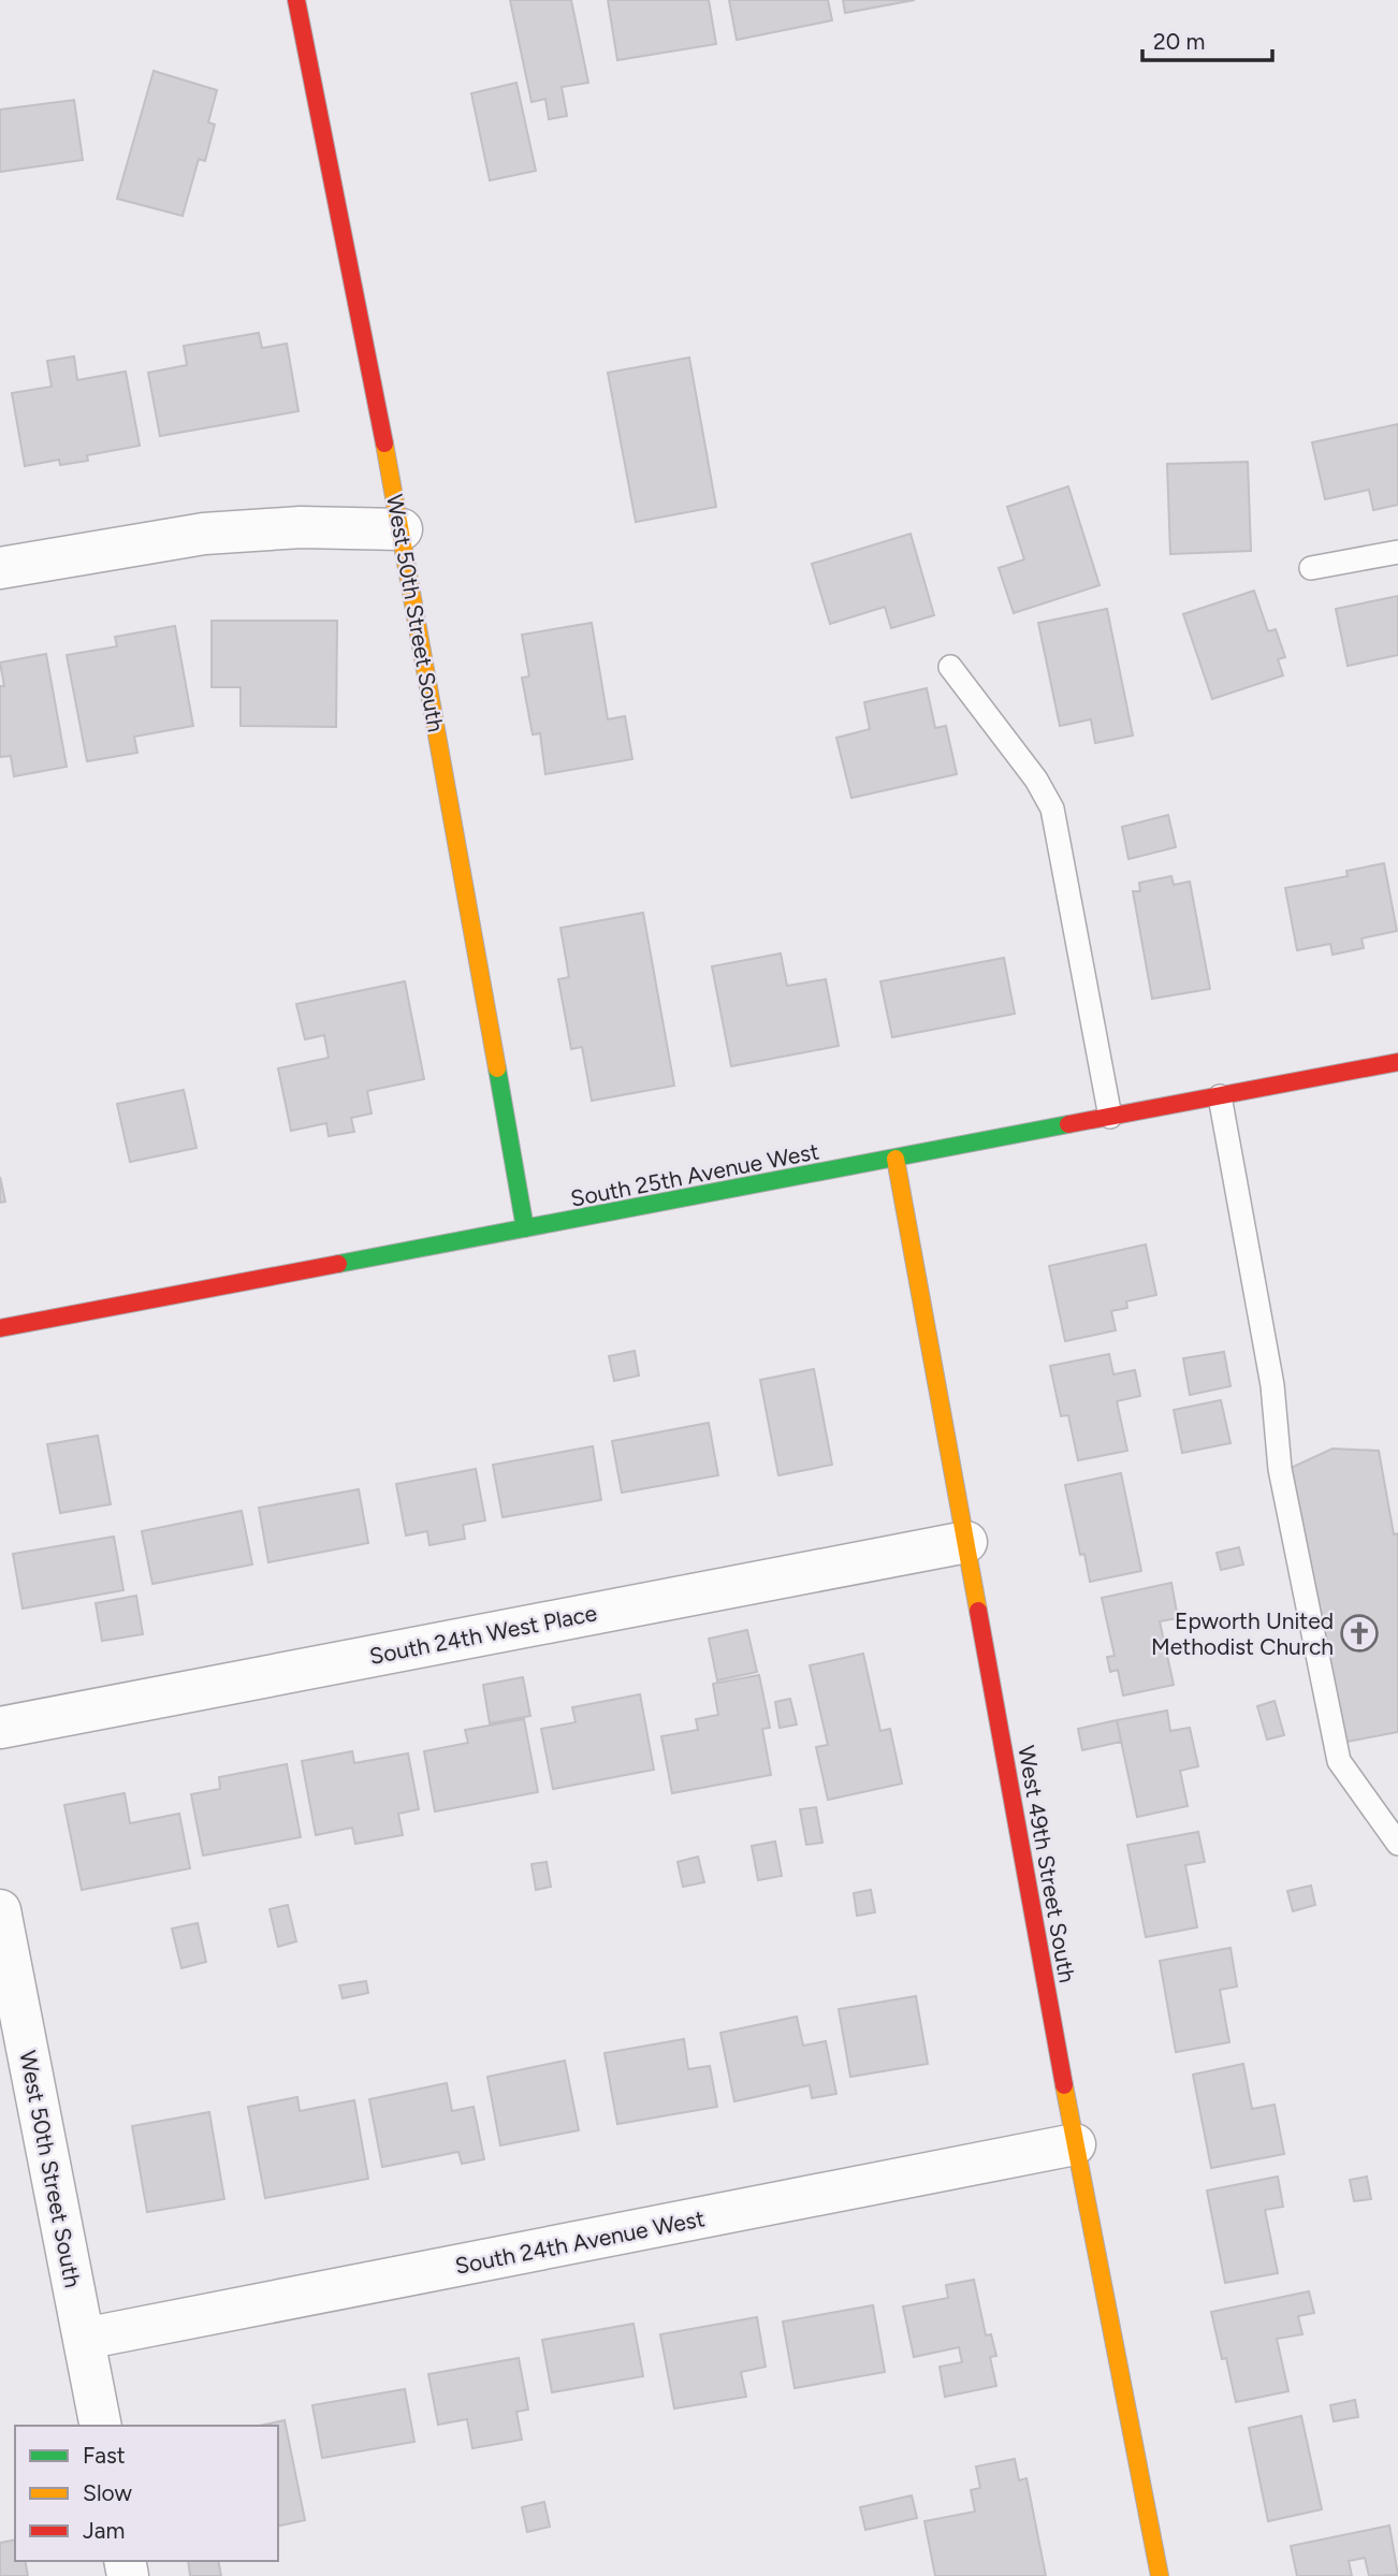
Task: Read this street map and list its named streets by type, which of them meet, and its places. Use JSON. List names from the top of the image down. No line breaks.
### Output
{"streets":{"street":["West 50th Street South","South 25th Avenue West","South 24th West Place","West 49th Street South","South 24th Avenue West"]},"crossings":[["West 50th Street South","South 25th Avenue West"],["West 50th Street South","South 24th Avenue West"],["South 25th Avenue West","West 49th Street South"],["South 24th West Place","West 49th Street South"],["West 49th Street South","South 24th Avenue West"]],"places":{"church":["Epworth United Methodist Church"]},"legend":["Fast","Slow","Jam"],"scale_bar":"20 m"}
